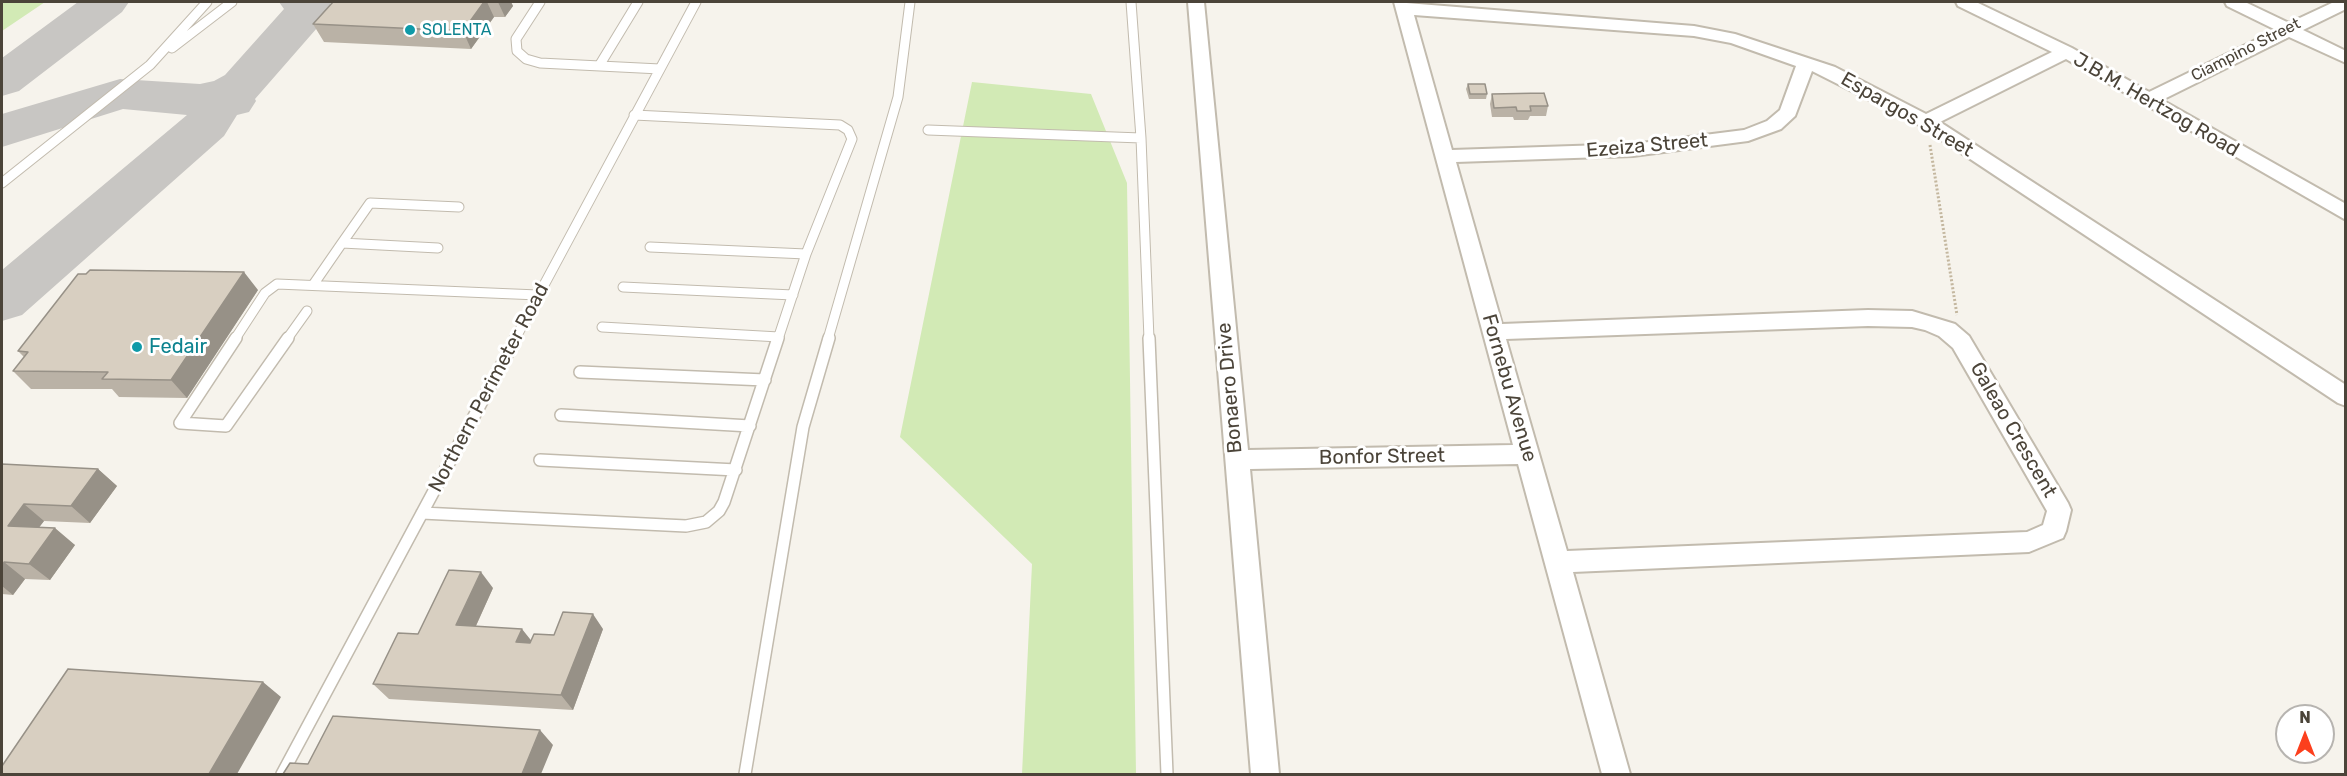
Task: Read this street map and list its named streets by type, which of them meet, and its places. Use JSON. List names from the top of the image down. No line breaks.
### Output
{"streets":{"street":["Ciampino Street","J.B.M. Hertzog Road","Espargos Street","Ezeiza Street","Bonaero Drive","Fornebu Avenue","Galeao Crescent","Bonfor Street"],"lane":["Northern Perimeter Road"]},"crossings":[["Ciampino Street","J.B.M. Hertzog Road"],["Espargos Street","Ezeiza Street"],["Espargos Street","Fornebu Avenue"],["Ezeiza Street","Fornebu Avenue"],["Bonaero Drive","Bonfor Street"],["Fornebu Avenue","Galeao Crescent"],["Fornebu Avenue","Bonfor Street"]],"places":["SOLENTA","Fedair"],"north":"top"}
